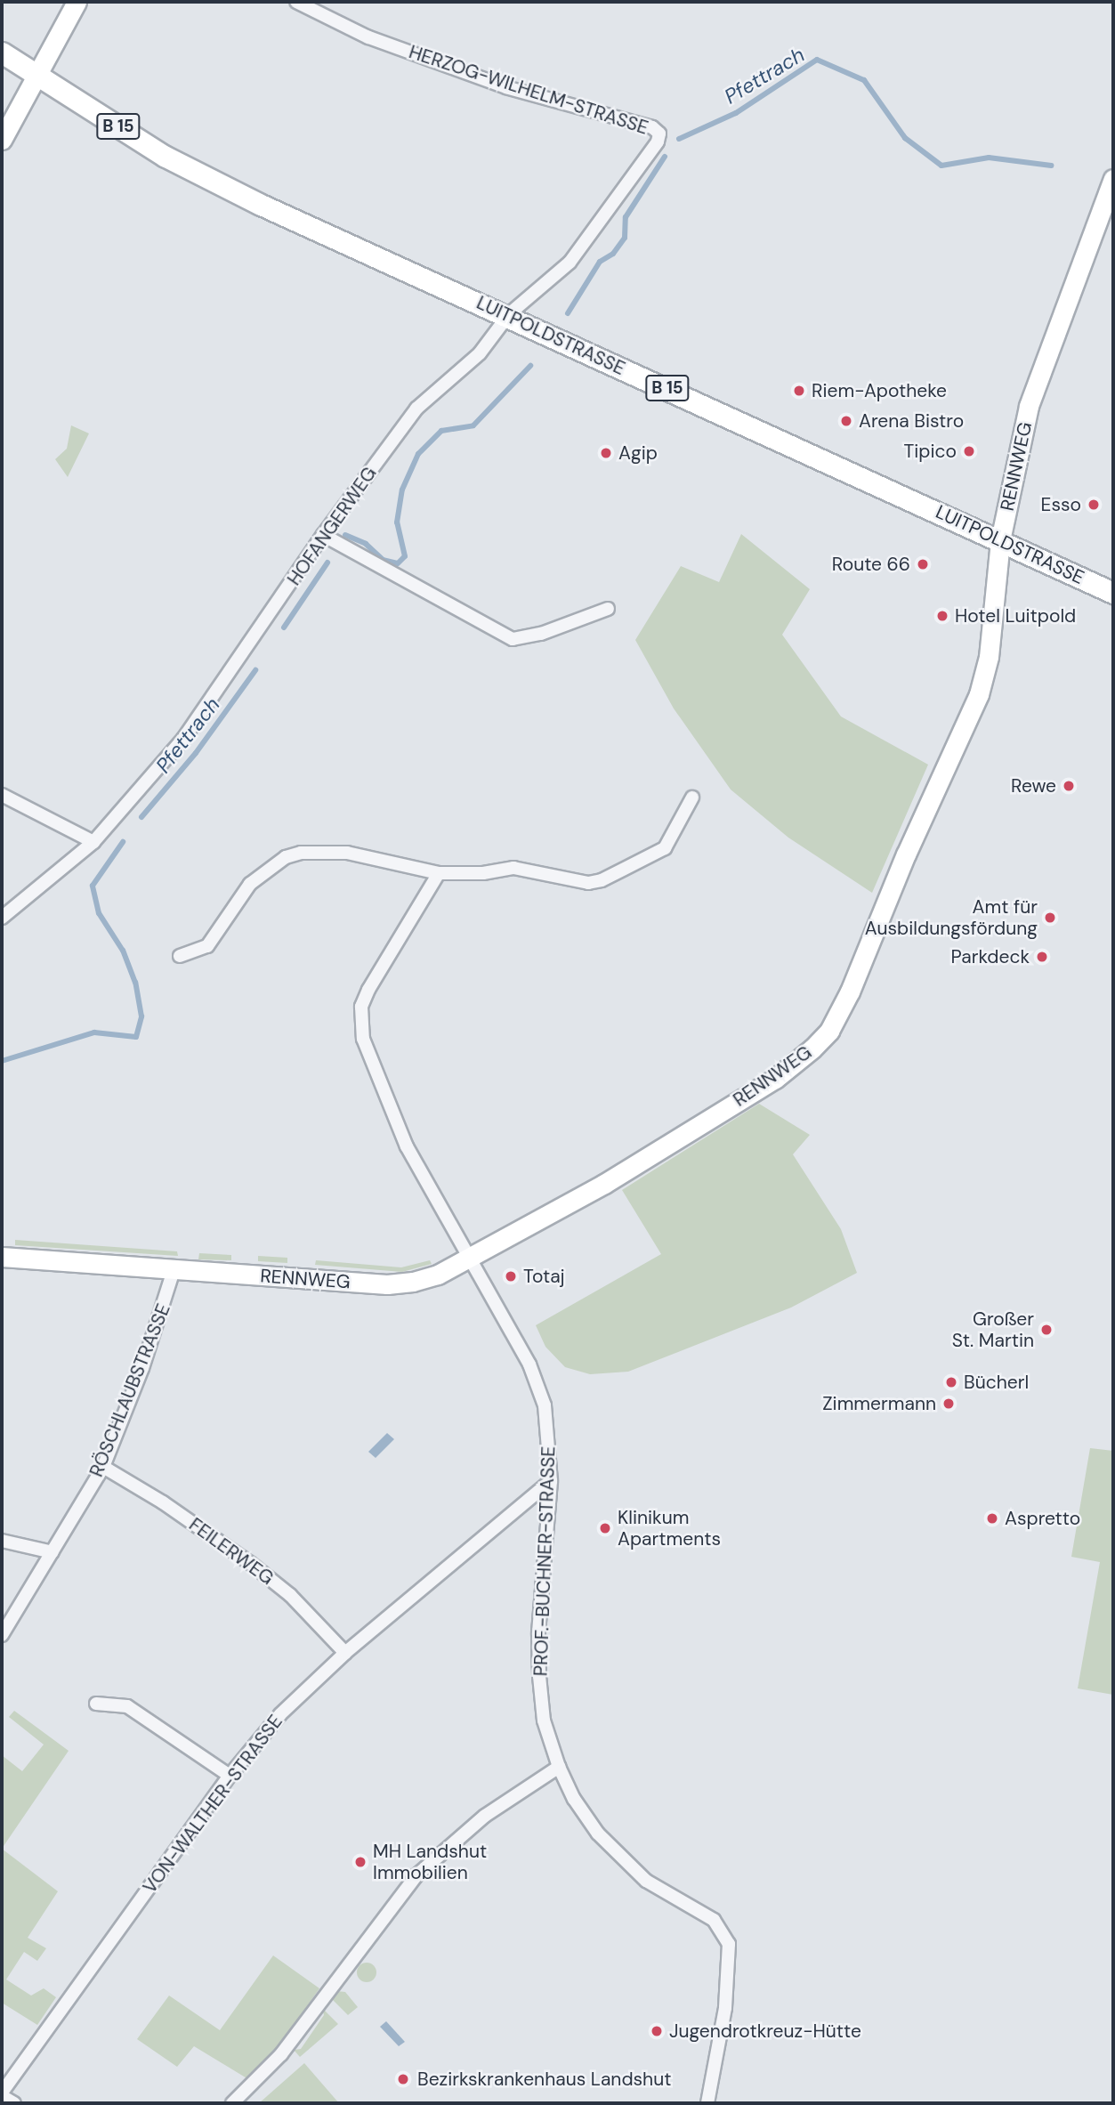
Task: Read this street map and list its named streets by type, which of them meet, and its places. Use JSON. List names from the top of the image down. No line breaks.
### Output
{"streets":{"main road":["B 15","LUITPOLDSTRASSE","RENNWEG"],"street":["HERZOG-WILHELM-STRASSE","HOFANGERWEG","RÖSCHLAUBSTRASSE","FEILERWEG","PROF.-BUCHNER-STRASSE","VON-WALTHER-STRASSE"]},"crossings":[["HERZOG-WILHELM-STRASSE","HOFANGERWEG"],["LUITPOLDSTRASSE","RENNWEG"],["LUITPOLDSTRASSE","HOFANGERWEG"],["RENNWEG","RÖSCHLAUBSTRASSE"],["RENNWEG","PROF.-BUCHNER-STRASSE"],["RÖSCHLAUBSTRASSE","FEILERWEG"],["FEILERWEG","VON-WALTHER-STRASSE"],["PROF.-BUCHNER-STRASSE","VON-WALTHER-STRASSE"]],"water":["Pfettrach"],"places":["Riem-Apotheke","Arena Bistro","Tipico","Agip","Esso","Route 66","Hotel Luitpold","Rewe","Amt für Ausbildungsfördung","Parkdeck","Totaj","Großer St. Martin","Bücherl","Zimmermann","Aspretto","Klinikum Apartments","MH Landshut Immobilien","Jugendrotkreuz-Hütte","Bezirkskrankenhaus Landshut"]}
